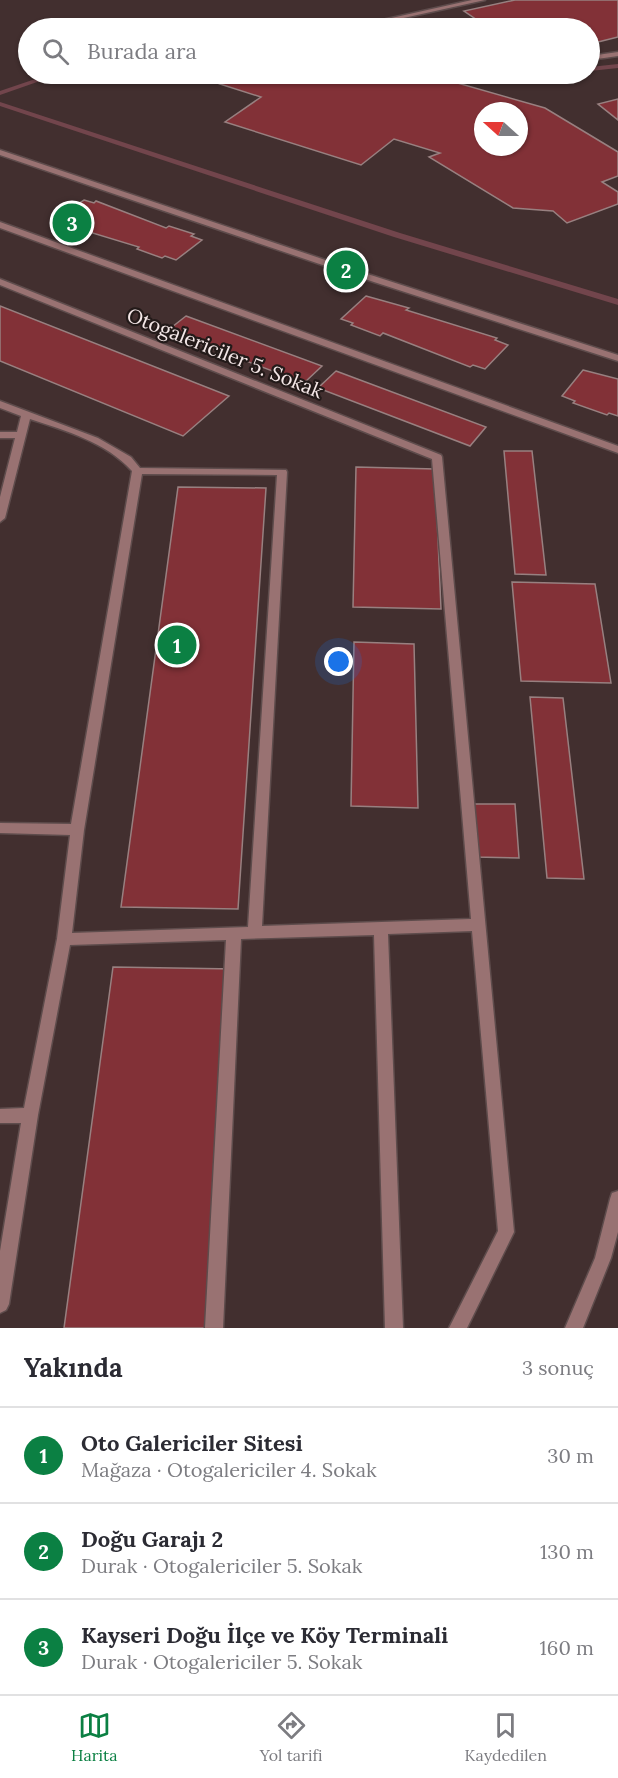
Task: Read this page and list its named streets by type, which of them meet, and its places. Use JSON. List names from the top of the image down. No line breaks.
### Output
{"streets":{"street":["Otogalericiler 5. Sokak"]},"north":"left","page":{"search":"Burada ara","pins":["3","2","1"],"heading":["Yakında","3 sonuç"],"list":[{"mark":"1","name":"Oto Galericiler Sitesi","note":"Mağaza · Otogalericiler 4. Sokak","value":"30 m"},{"mark":"2","name":"Doğu Garajı 2","note":"Durak · Otogalericiler 5. Sokak","value":"130 m"},{"mark":"3","name":"Kayseri Doğu İlçe ve Köy Terminali","note":"Durak · Otogalericiler 5. Sokak","value":"160 m"}],"nav":["Harita","Yol tarifi","Kaydedilen"]}}
